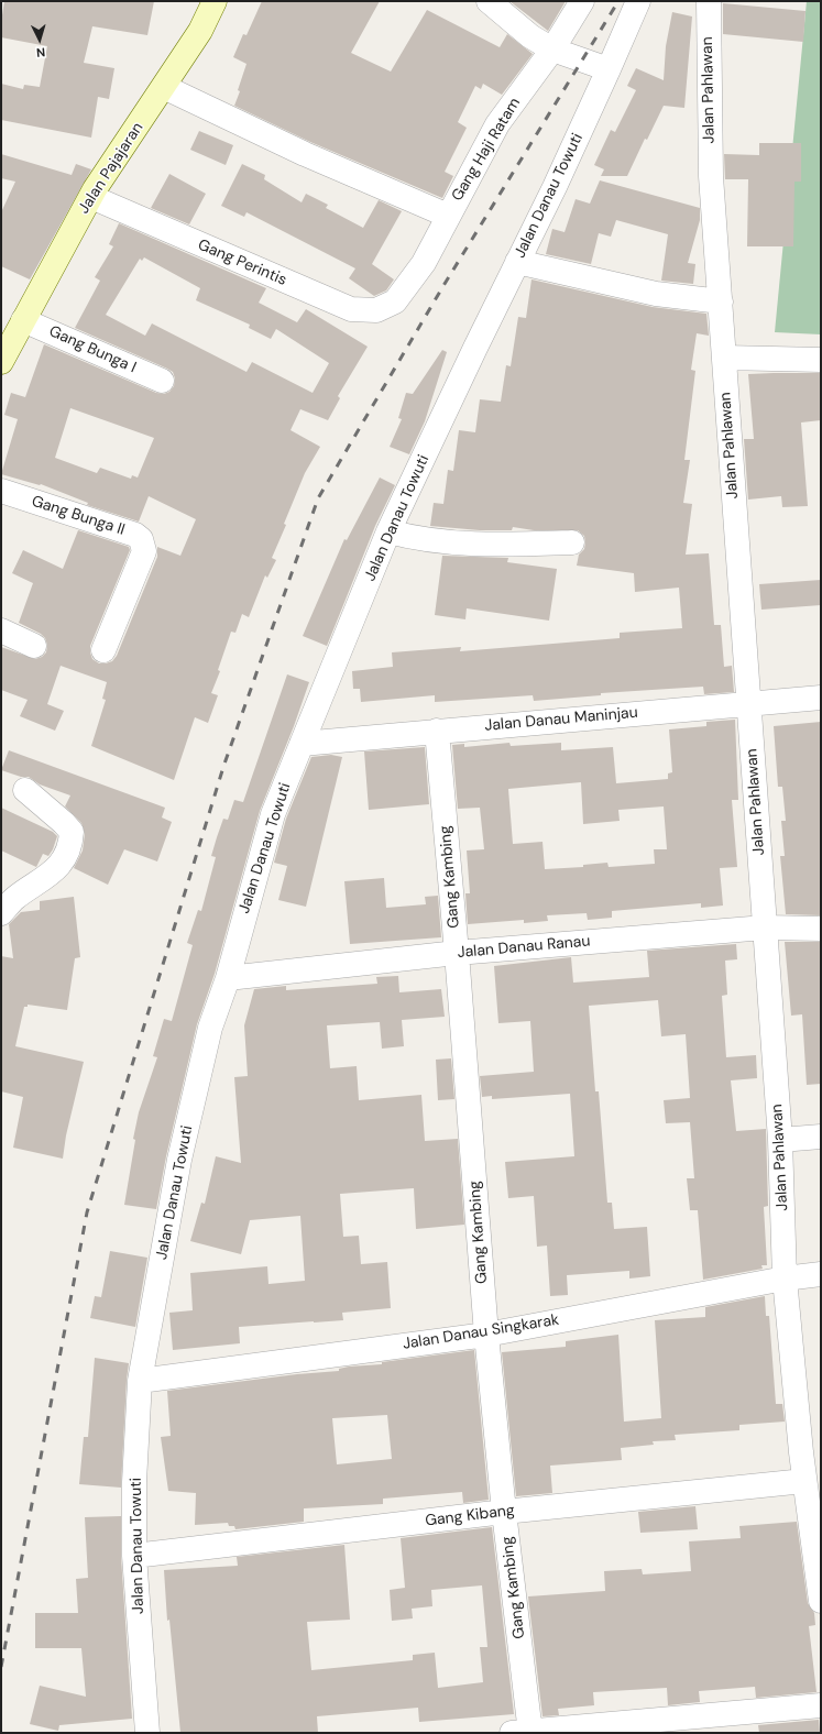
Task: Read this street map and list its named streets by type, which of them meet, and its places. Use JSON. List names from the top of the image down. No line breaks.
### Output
{"streets":{"main road":["Jalan Pajajaran"],"street":["Jalan Pahlawan","Gang Haji Ratam","Jalan Danau Towuti","Gang Perintis","Gang Bunga I","Gang Bunga II","Jalan Danau Maninjau","Gang Kambing","Jalan Danau Ranau","Jalan Danau Singkarak","Gang Kibang"]},"crossings":[["Jalan Pahlawan","Jalan Danau Maninjau"],["Jalan Pahlawan","Jalan Danau Ranau"],["Jalan Pahlawan","Jalan Danau Singkarak"],["Jalan Pahlawan","Gang Kibang"],["Gang Haji Ratam","Gang Perintis"],["Jalan Pajajaran","Gang Perintis"],["Jalan Pajajaran","Gang Bunga I"],["Jalan Danau Towuti","Jalan Danau Maninjau"],["Jalan Danau Towuti","Jalan Danau Ranau"],["Jalan Danau Towuti","Jalan Danau Singkarak"],["Jalan Danau Towuti","Gang Kibang"],["Jalan Danau Maninjau","Gang Kambing"],["Gang Kambing","Jalan Danau Ranau"],["Gang Kambing","Jalan Danau Singkarak"],["Gang Kambing","Gang Kibang"]],"north":"bottom"}
